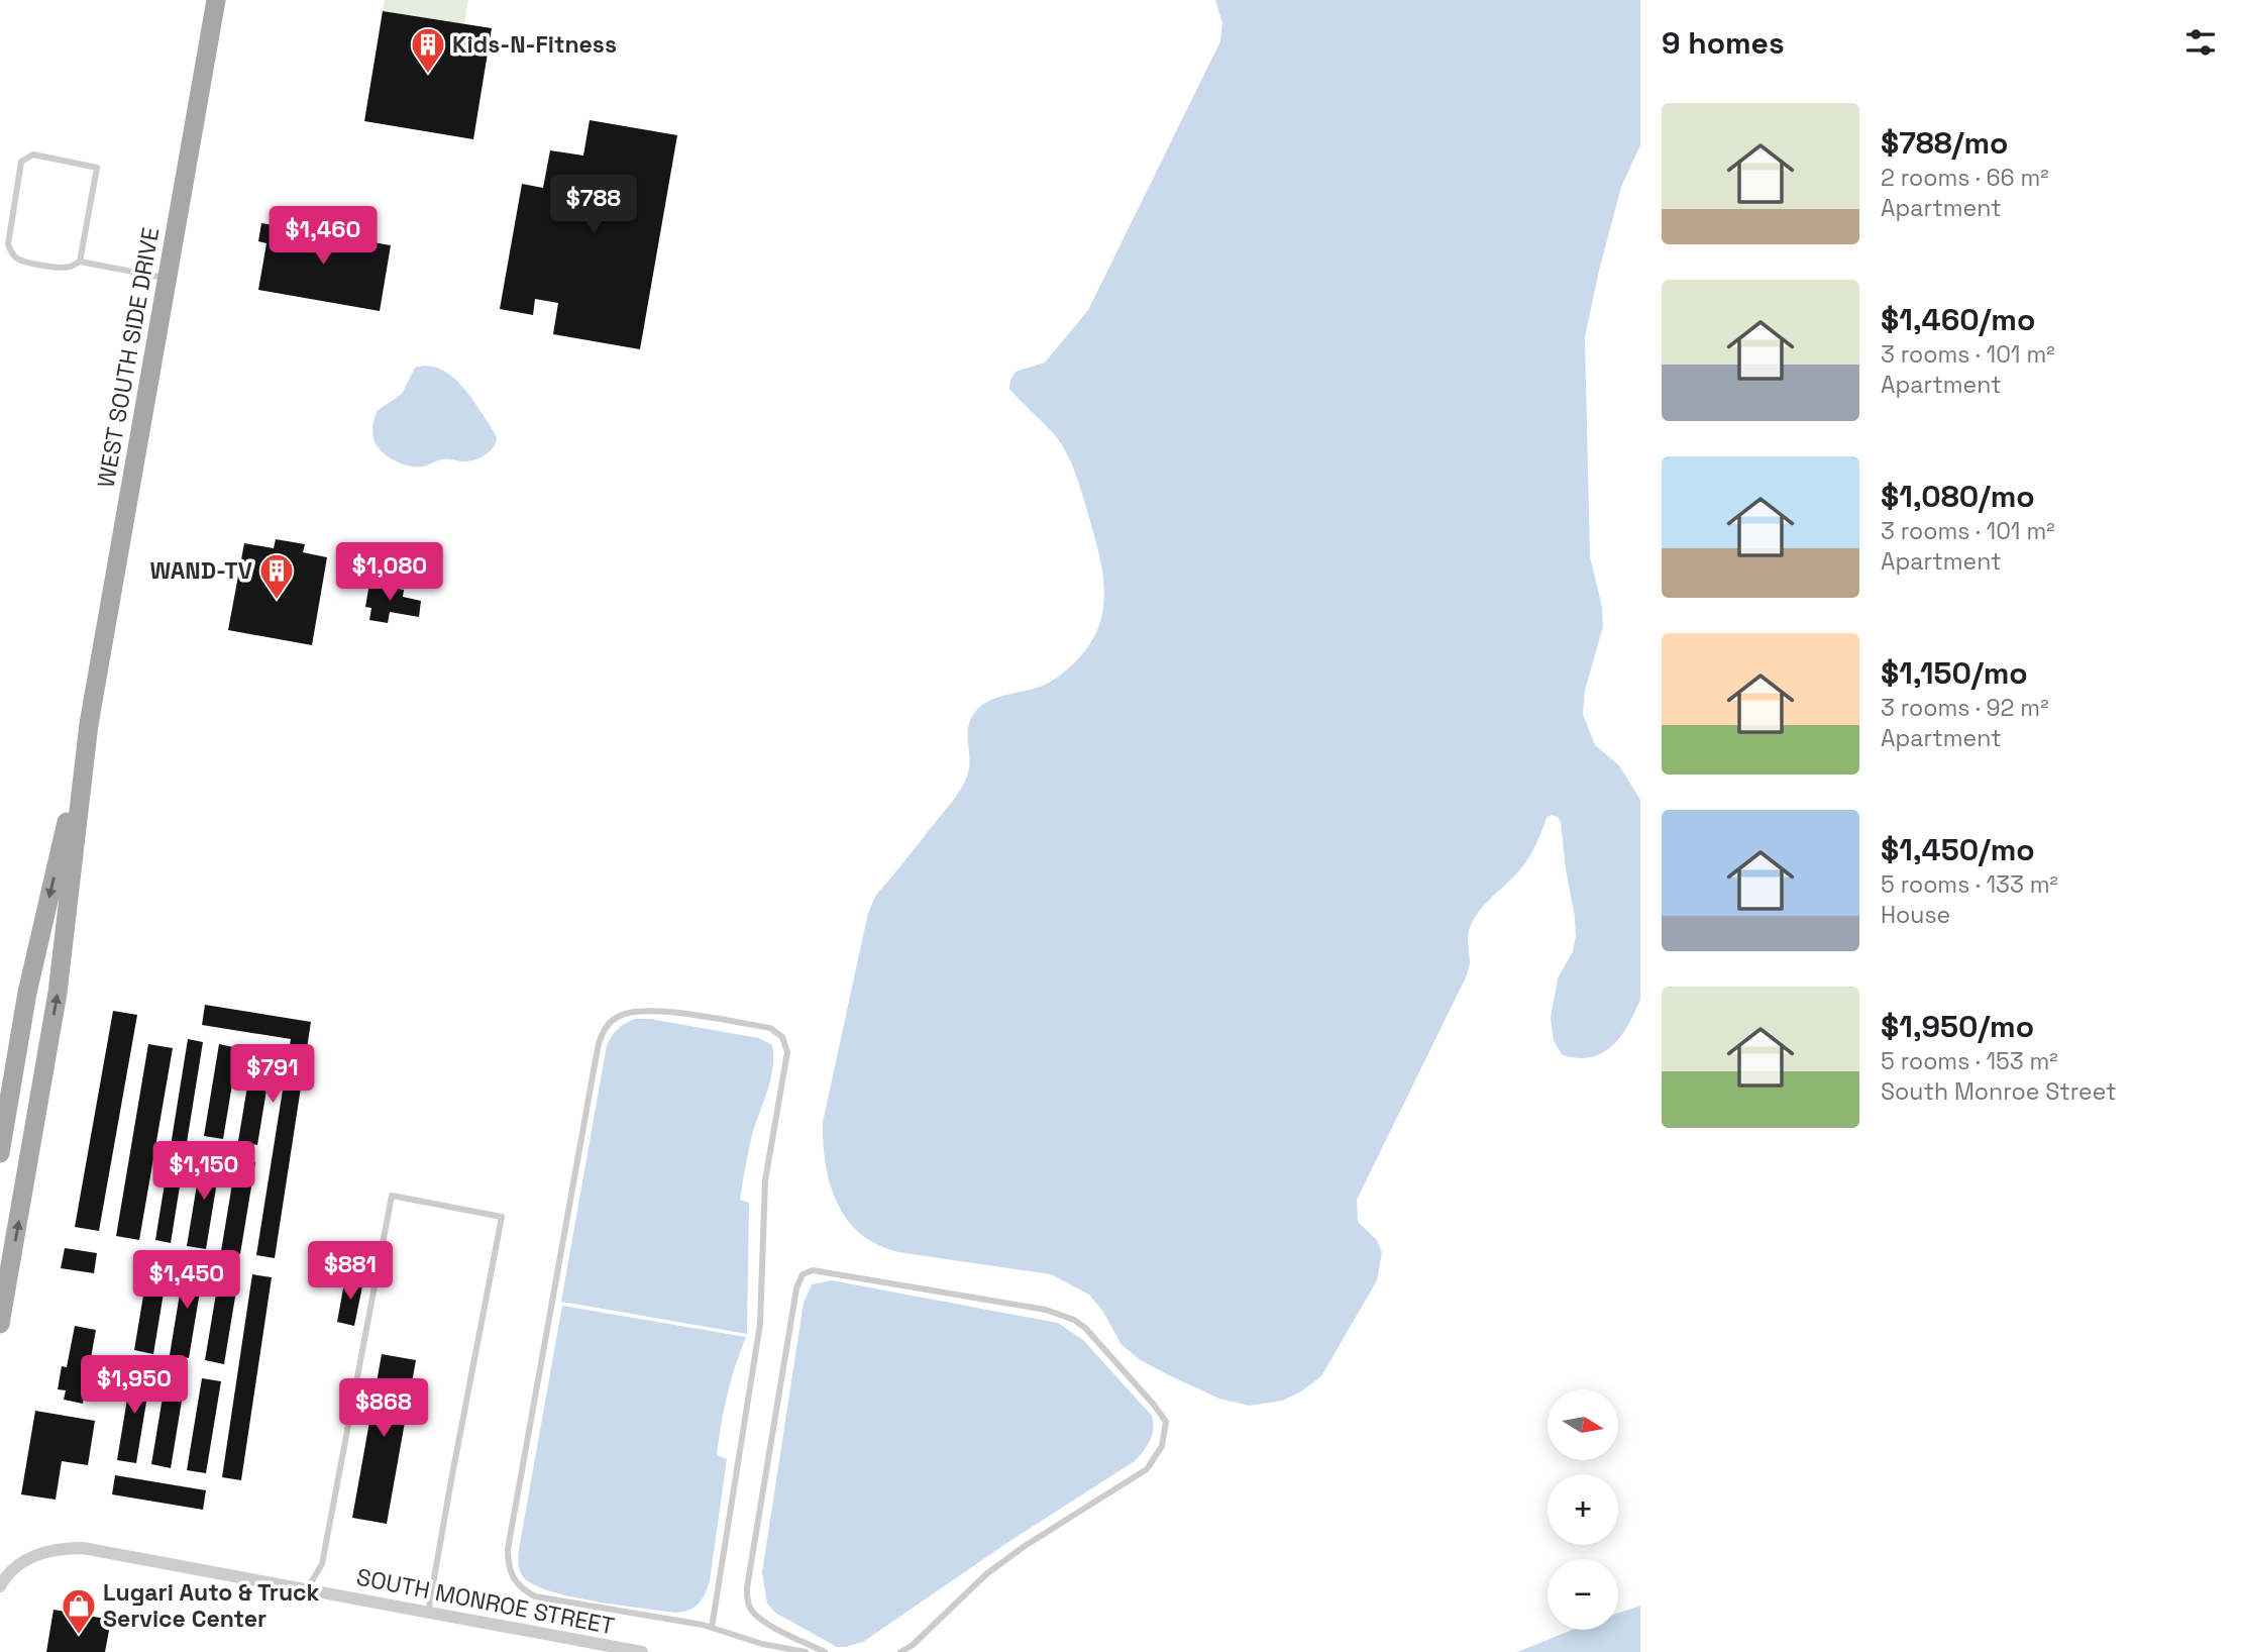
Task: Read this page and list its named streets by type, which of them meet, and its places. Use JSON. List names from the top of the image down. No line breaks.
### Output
{"streets":{"main road":["WEST SOUTH SIDE DRIVE"],"street":["SOUTH MONROE STREET"]},"places":{"building":["Kids-N-Fitness","WAND-TV"],"shop":["Lugari Auto & Truck Service Center"]},"north":"right","page":{"heading":"9 homes","list":[{"name":"$788/mo","note":"2 rooms · 66 m² · Apartment"},{"name":"$1,460/mo","note":"3 rooms · 101 m² · Apartment"},{"name":"$1,080/mo","note":"3 rooms · 101 m² · Apartment"},{"name":"$1,150/mo","note":"3 rooms · 92 m² · Apartment"},{"name":"$1,450/mo","note":"5 rooms · 133 m² · House"},{"name":"$1,950/mo","note":"5 rooms · 153 m² · South Monroe Street"}],"price":["$788","$1,460","$1,080","$791","$1,150","$881","$1,450","$1,950","$868"],"map_buttons":["+","−"]}}
